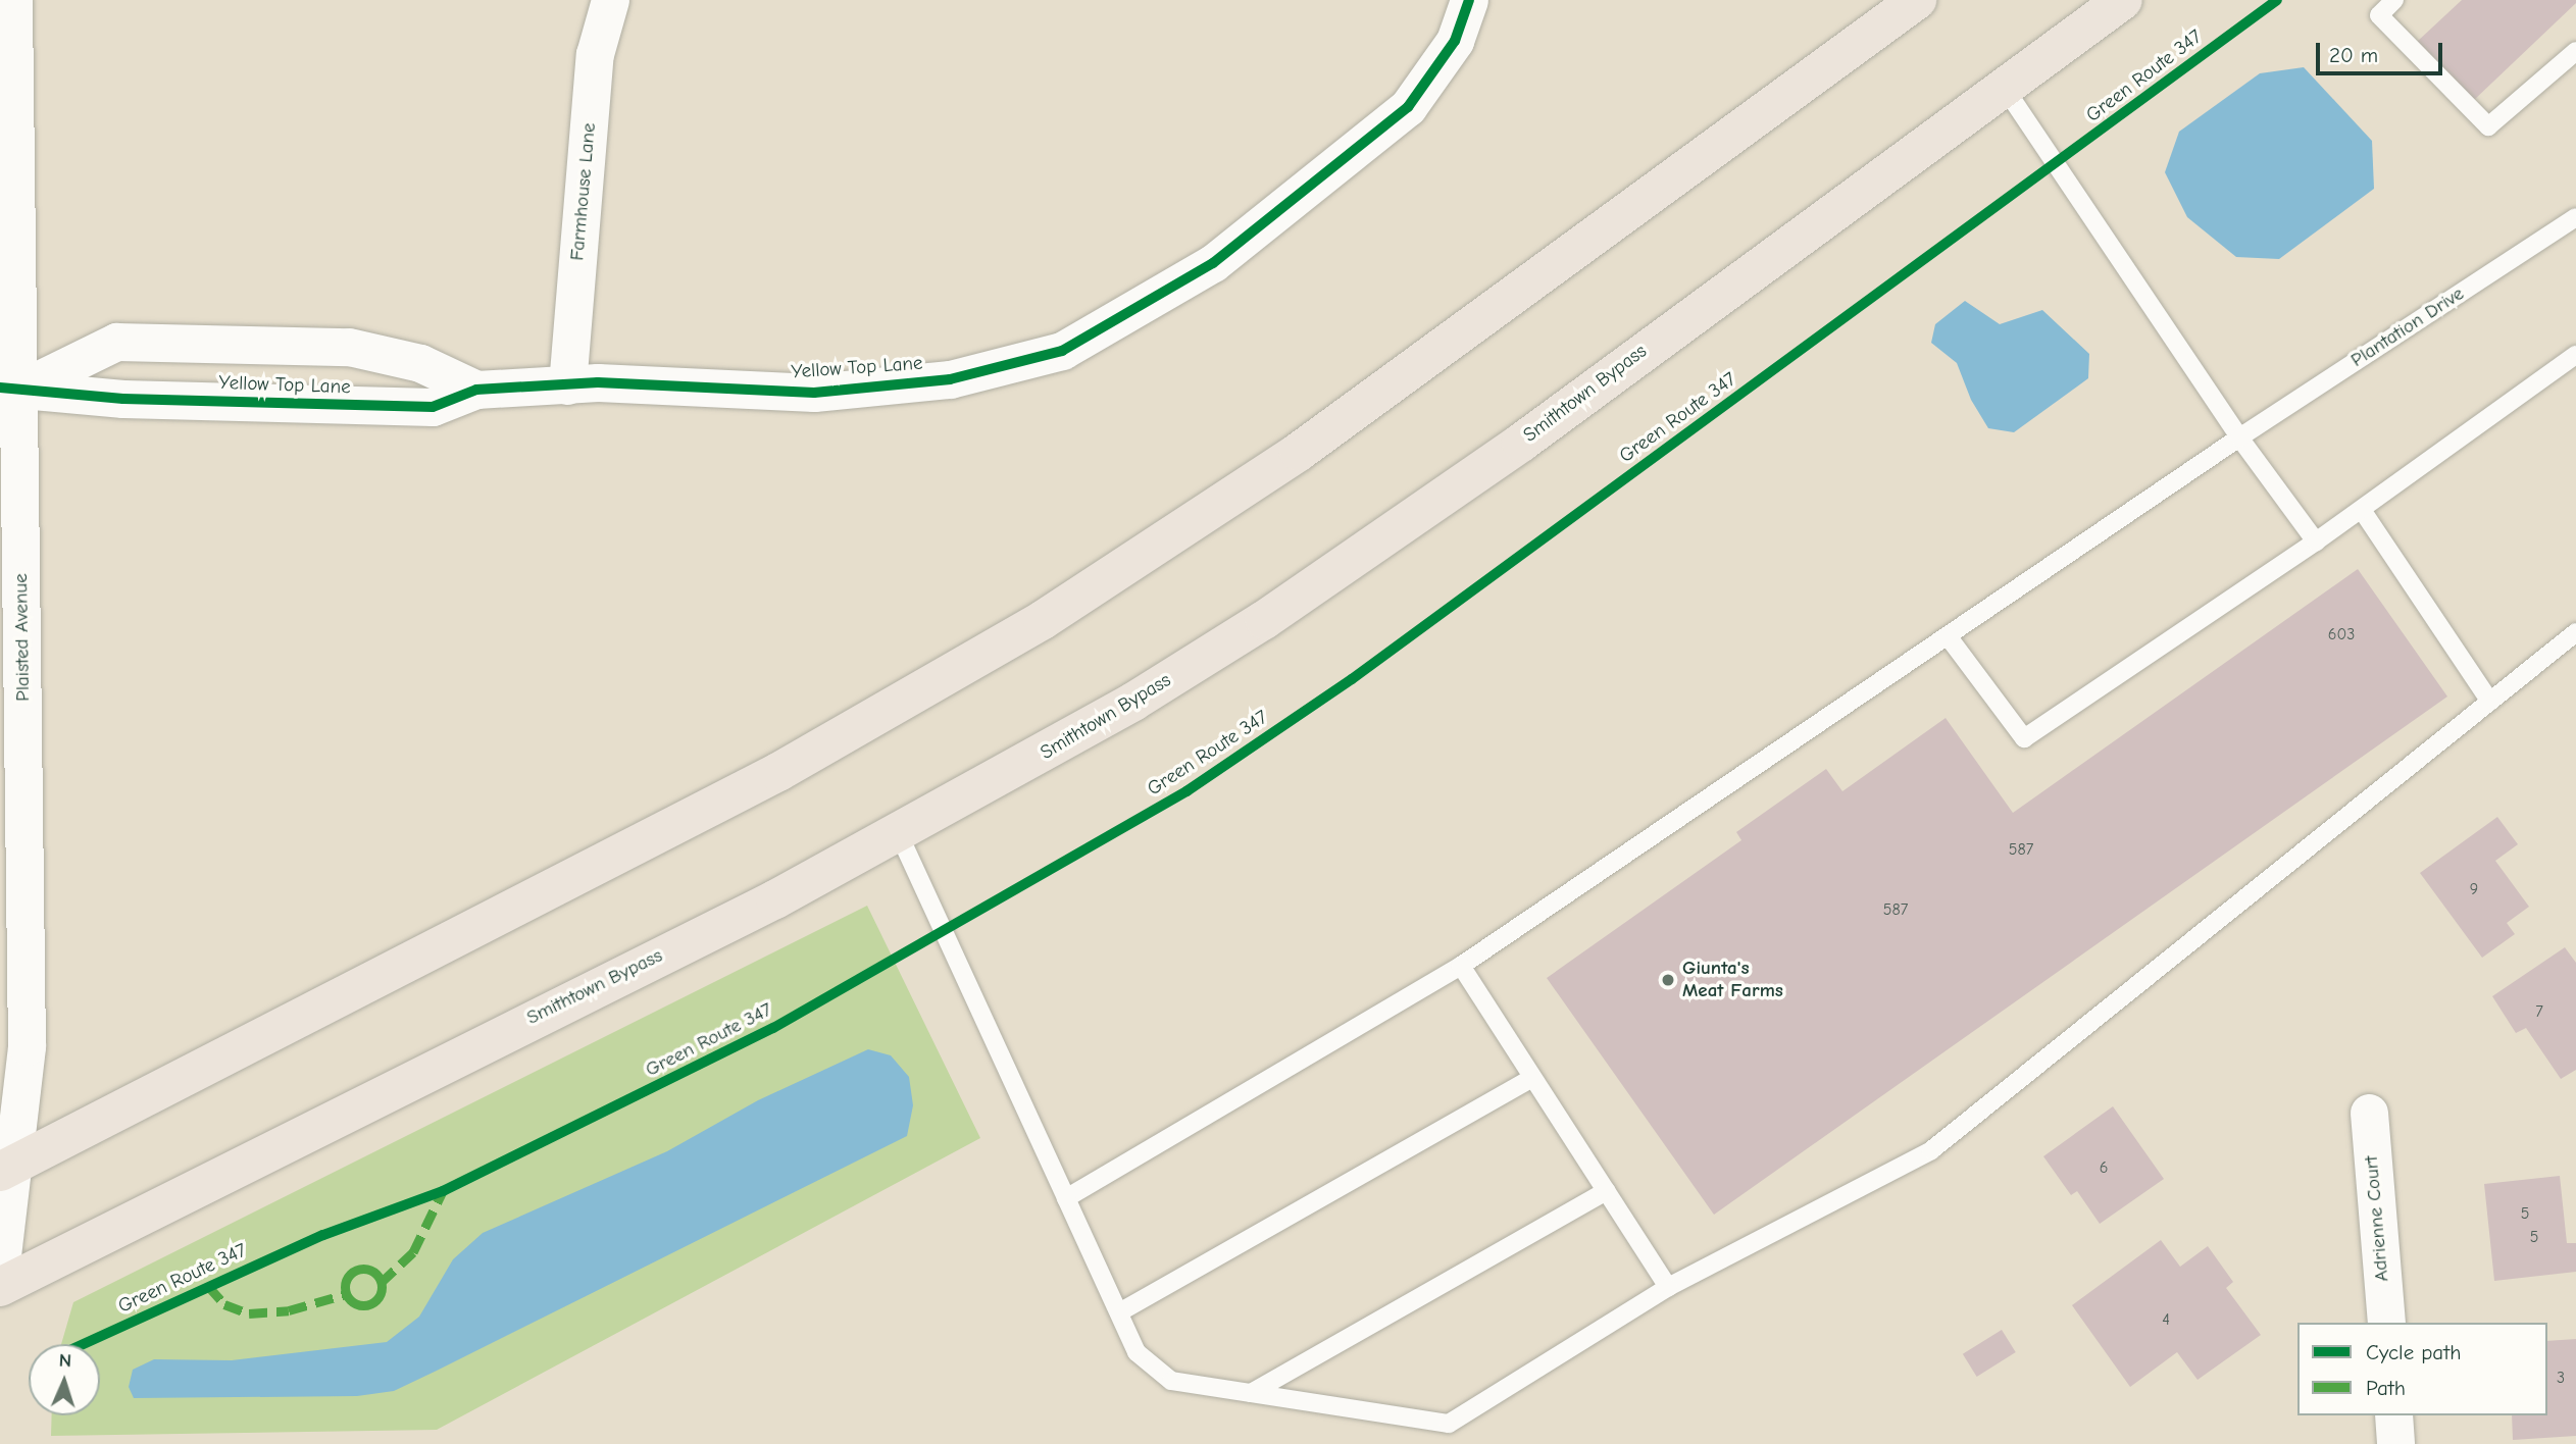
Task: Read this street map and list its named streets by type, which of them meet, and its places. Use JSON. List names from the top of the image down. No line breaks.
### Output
{"streets":{"highway":["Smithtown Bypass"],"street":["Farmhouse Lane","Yellow Top Lane","Plaisted Avenue","Adrienne Court"],"lane":["Plantation Drive"],"cycle path":["Green Route 347"]},"crossings":[["Farmhouse Lane","Yellow Top Lane"],["Yellow Top Lane","Plaisted Avenue"]],"places":["Giunta's Meat Farms"],"house_numbers":["603","587","9","587","7","6","5","5","4","3"],"legend":["Cycle path","Path"],"scale_bar":"20 m","north":"top"}
